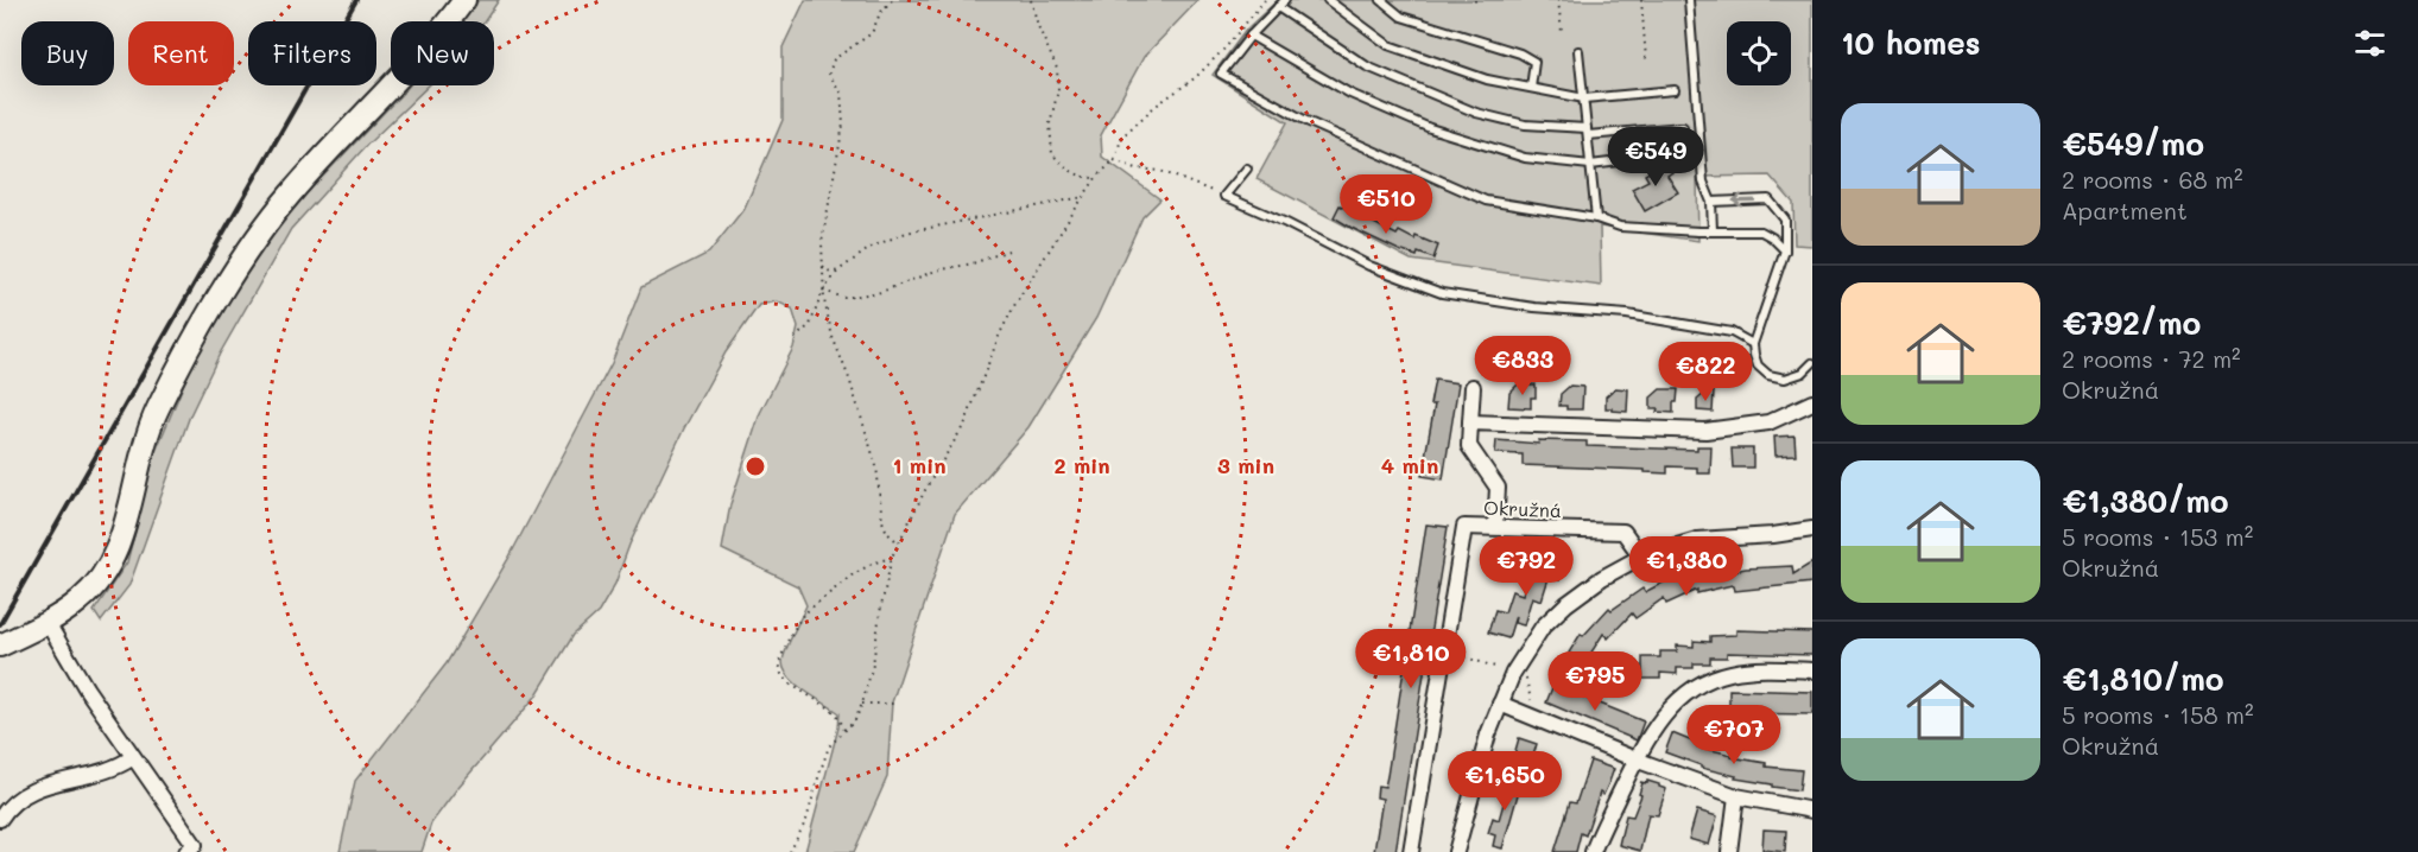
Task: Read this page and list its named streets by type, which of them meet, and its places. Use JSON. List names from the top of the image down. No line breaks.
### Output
{"streets":{"street":["Okružná"]},"page":{"heading":"10 homes","chip":["Buy","Rent","Filters","New"],"list":[{"name":"€549/mo","note":"2 rooms · 68 m² · Apartment"},{"name":"€792/mo","note":"2 rooms · 72 m² · Okružná"},{"name":"€1,380/mo","note":"5 rooms · 153 m² · Okružná"},{"name":"€1,810/mo","note":"5 rooms · 158 m² · Okružná"}],"price":["€549","€510","€833","€822","€792","€1,380","€1,810","€795","€707","€1,650"]},"rings":["1 min","2 min","3 min","4 min"]}
